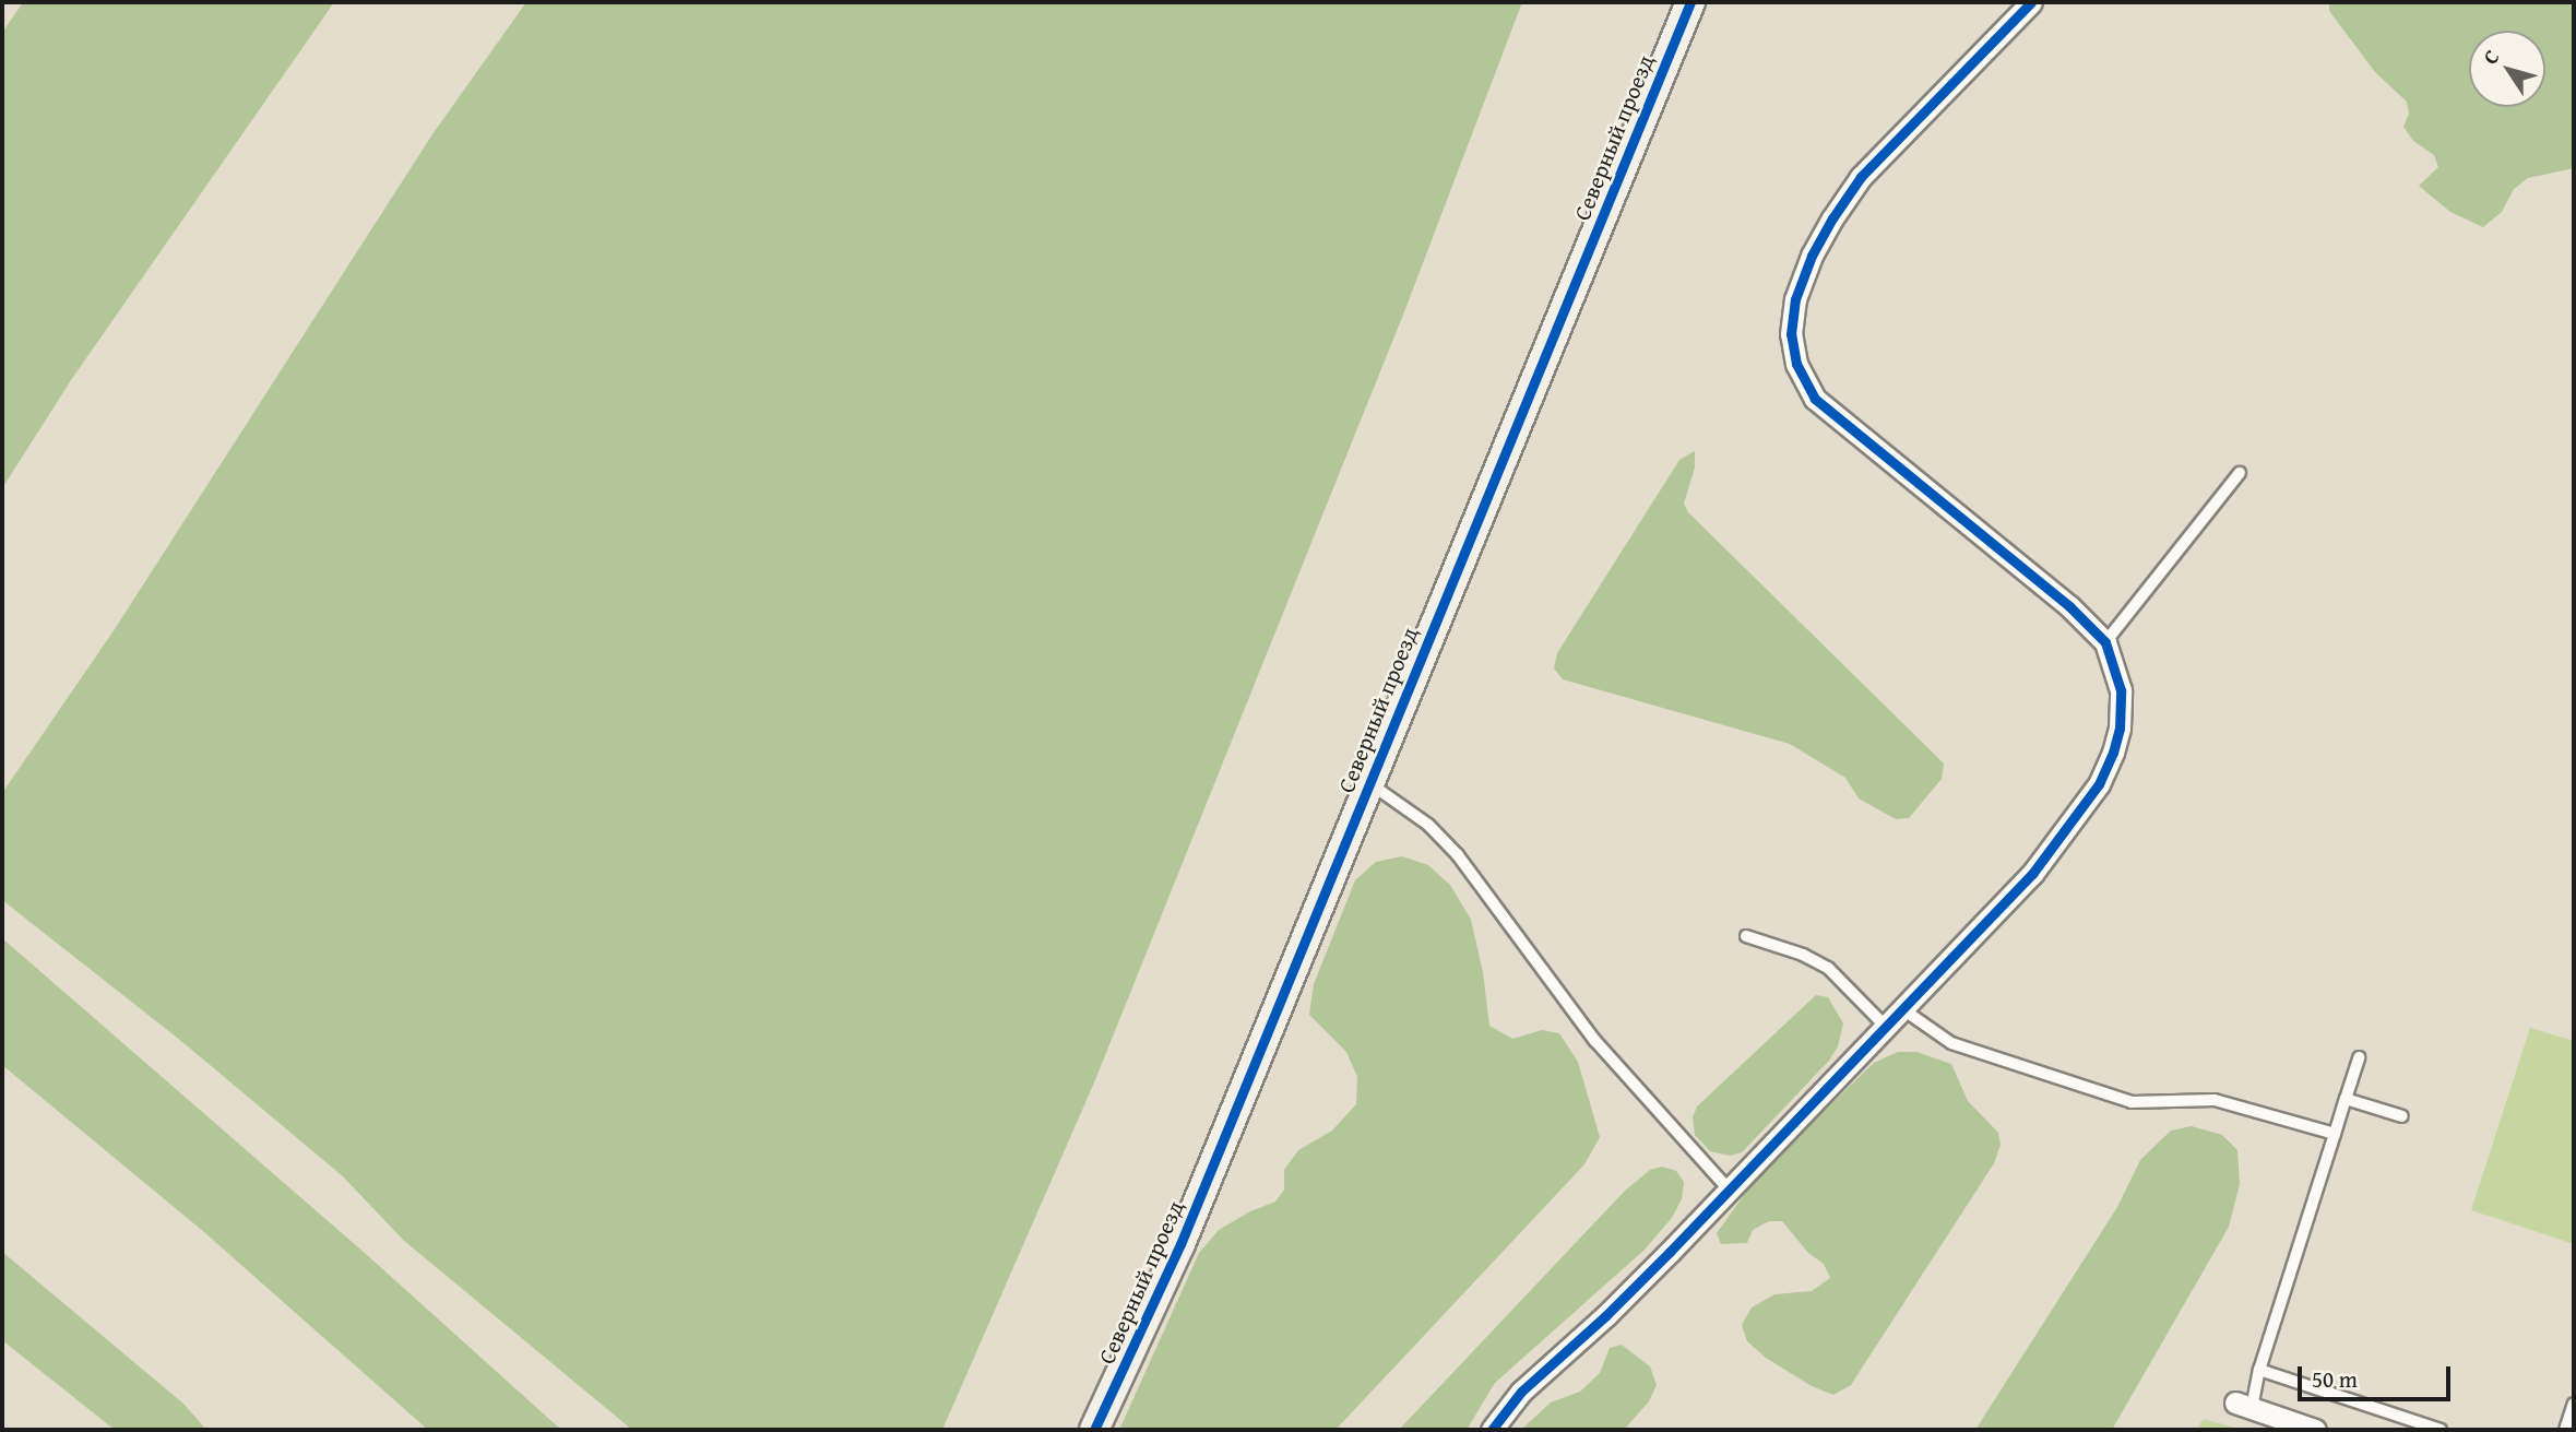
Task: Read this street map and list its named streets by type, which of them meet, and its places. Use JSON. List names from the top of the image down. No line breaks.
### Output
{"streets":{"street":["Северный проезд"]},"scale_bar":"50 m","north":"top left"}
